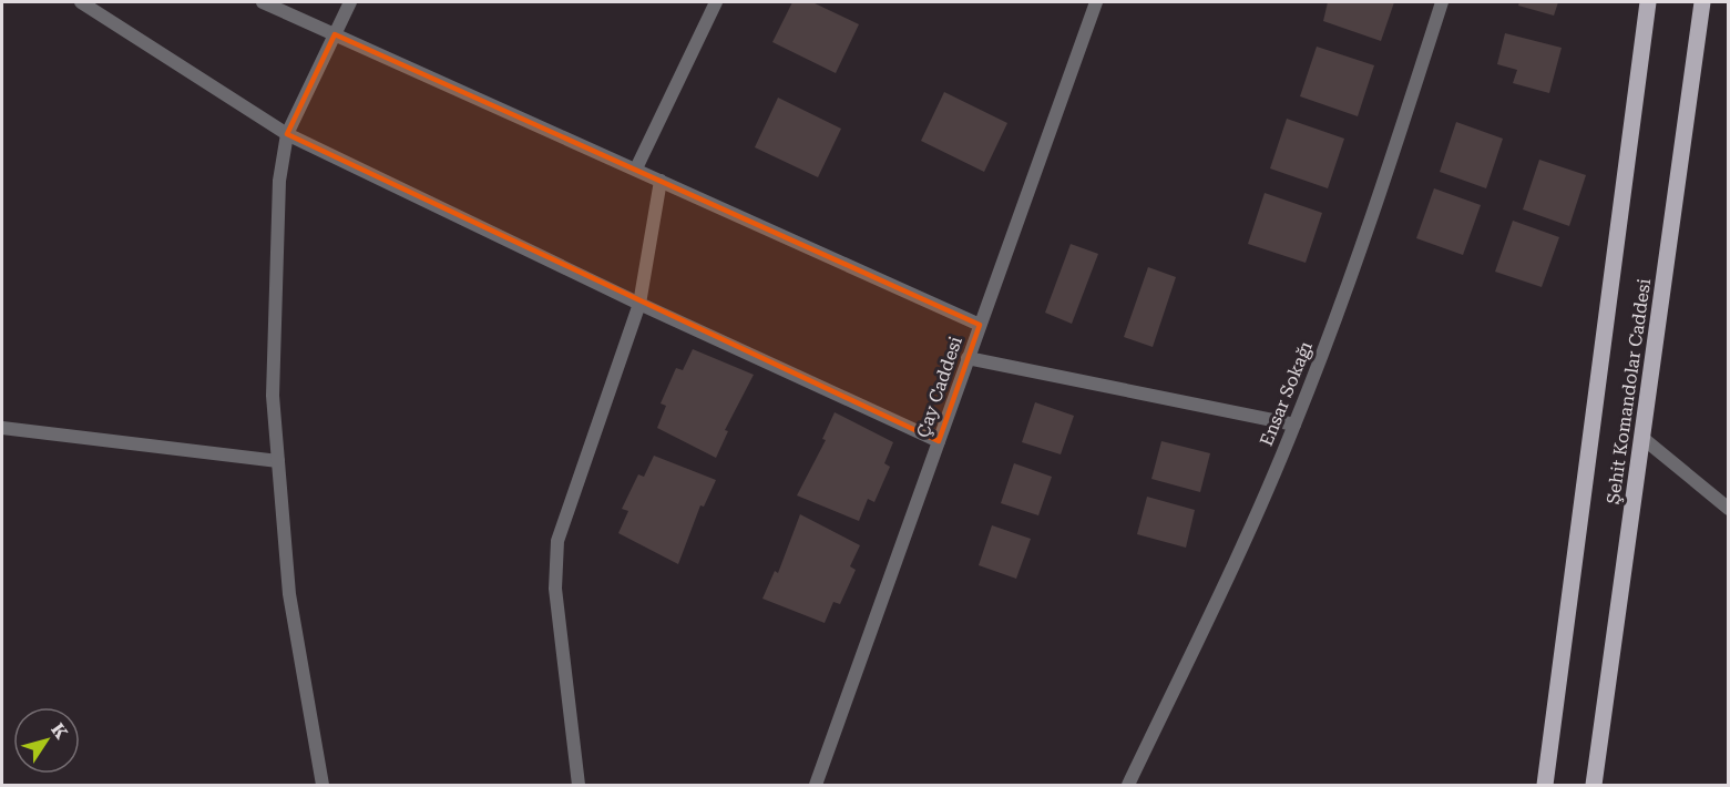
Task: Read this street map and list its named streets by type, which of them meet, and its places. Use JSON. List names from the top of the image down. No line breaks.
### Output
{"streets":{"main road":["Şehit Komandolar Caddesi"],"street":["Çay Caddesi","Ensar Sokağı"]},"north":"top right"}
